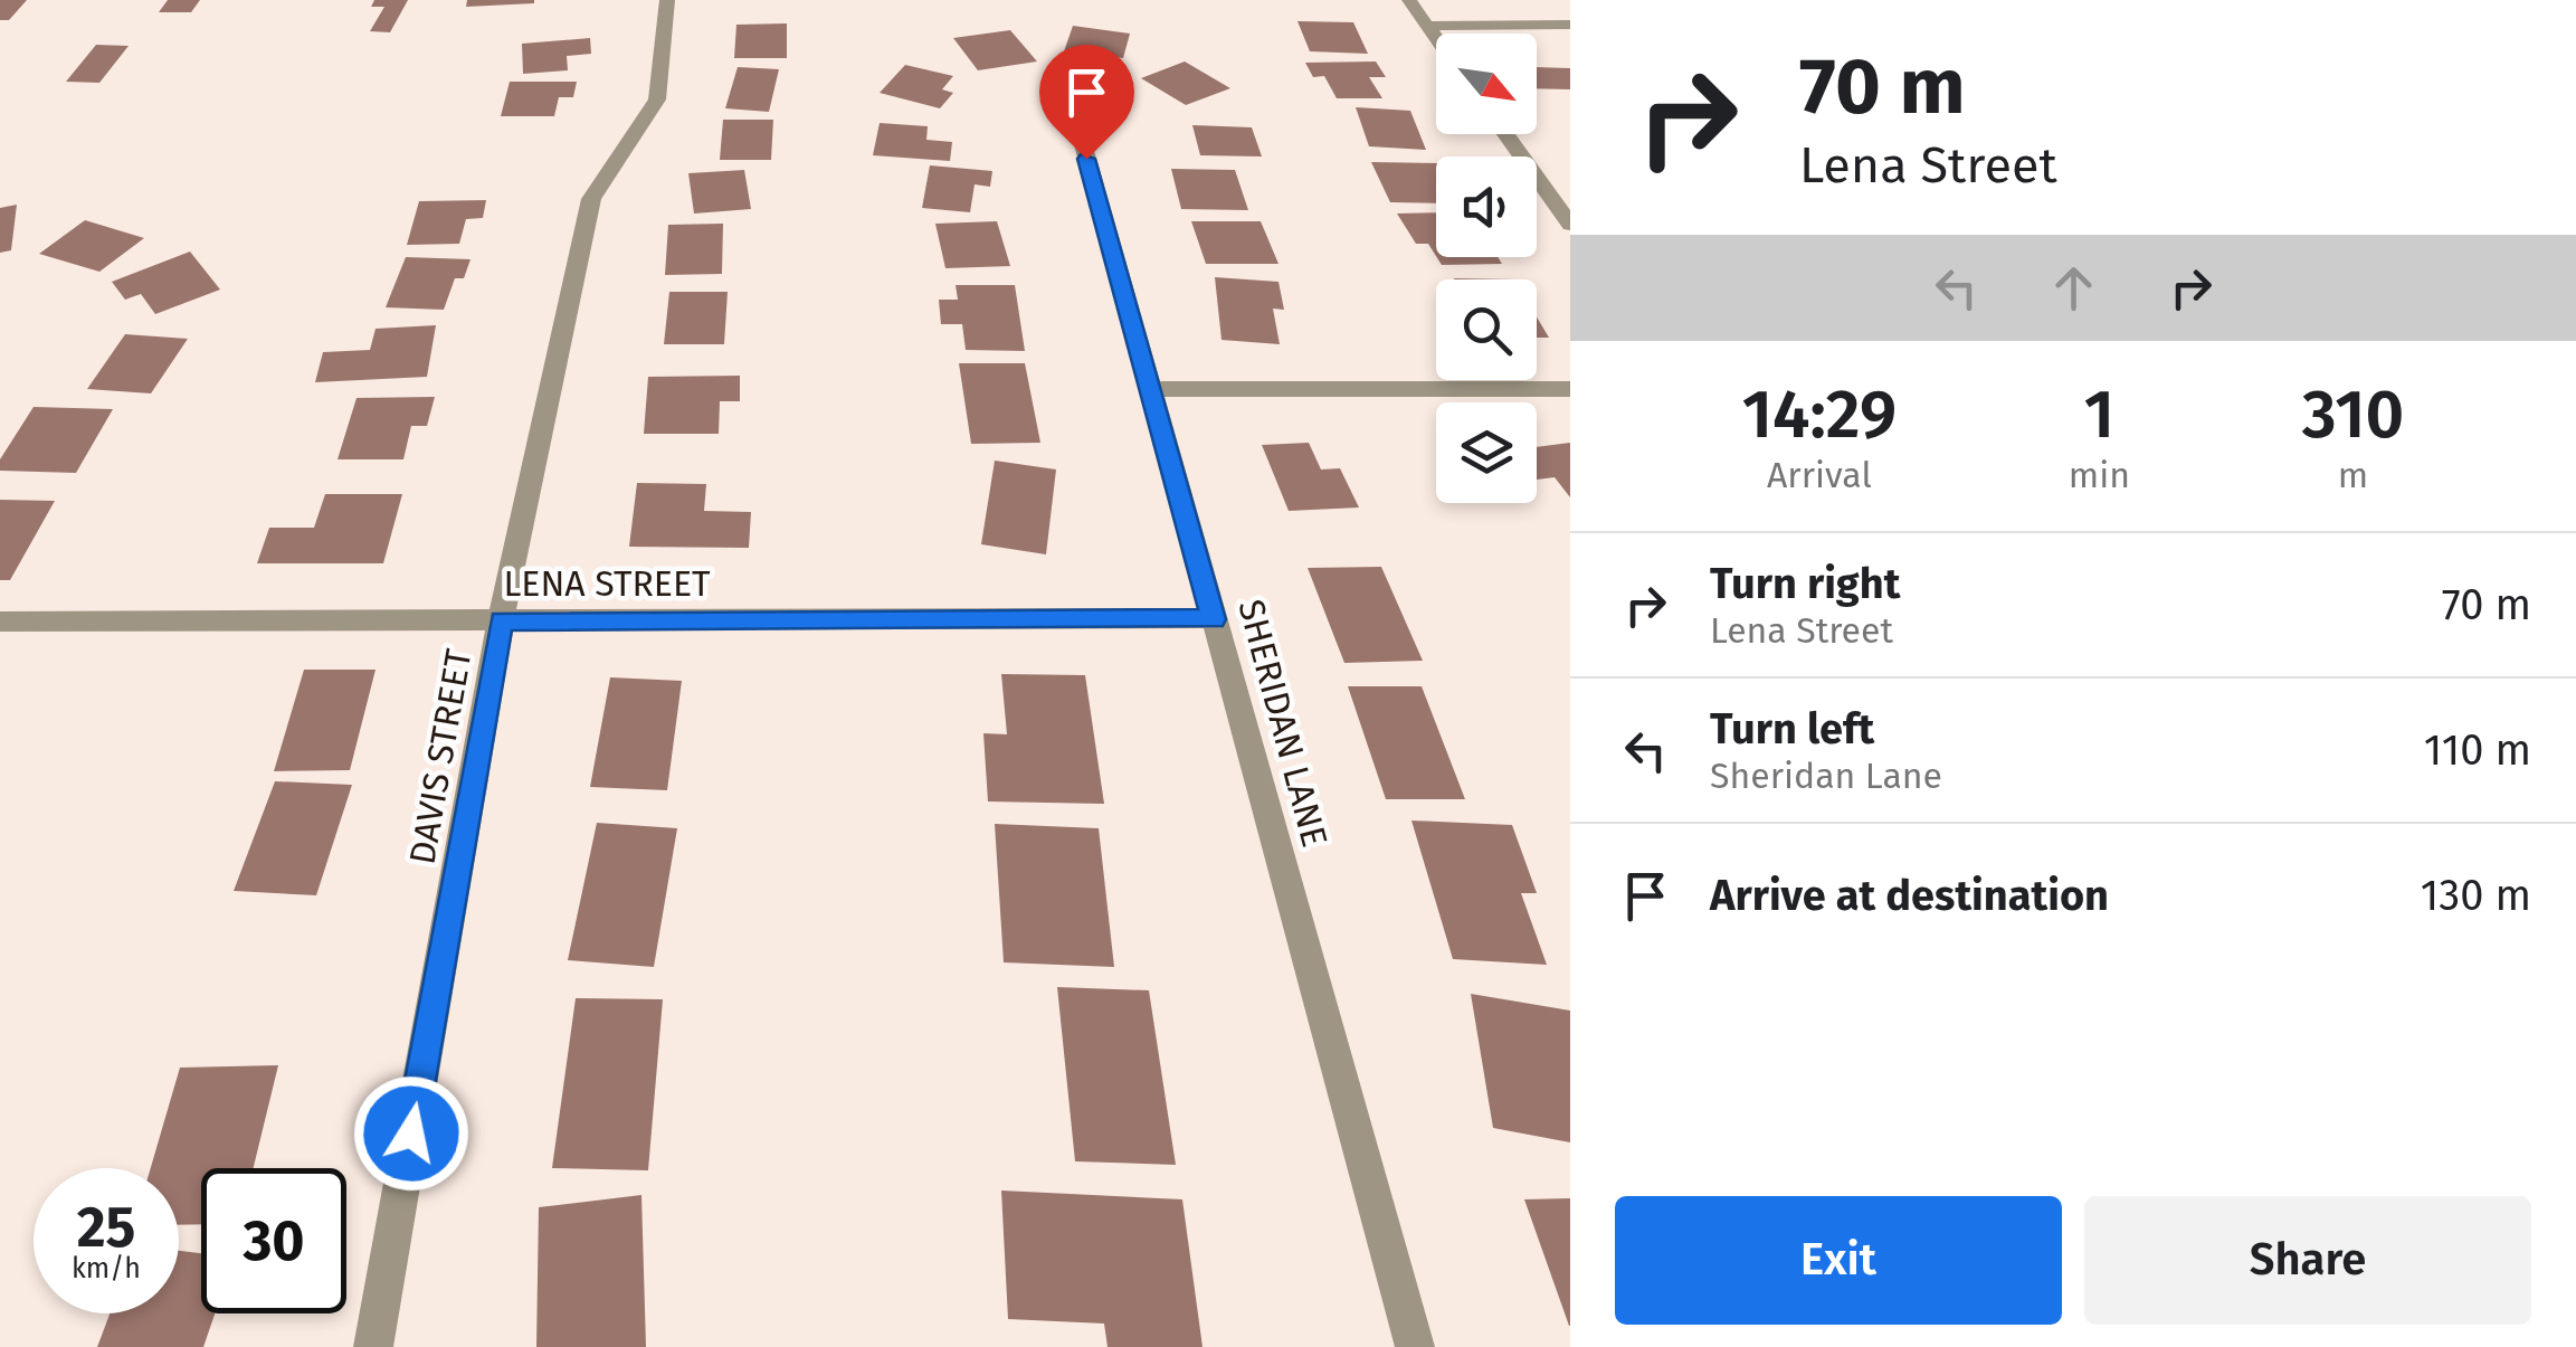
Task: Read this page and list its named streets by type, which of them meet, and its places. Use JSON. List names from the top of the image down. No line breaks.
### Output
{"streets":{"street":["LENA STREET","SHERIDAN LANE","DAVIS STREET"]},"crossings":[["LENA STREET","SHERIDAN LANE"],["LENA STREET","DAVIS STREET"]],"north":"bottom right","page":{"turn":["70 m","Lena Street"],"eta":["14:29","Arrival","1","min","310","m"],"list":[{"name":"Turn right","note":"Lena Street","value":"70 m"},{"name":"Turn left","note":"Sheridan Lane","value":"110 m"},{"name":"Arrive at destination","value":"130 m"}],"speed":"25 km/h","limit":"30","buttons":["Exit","Share"]}}
